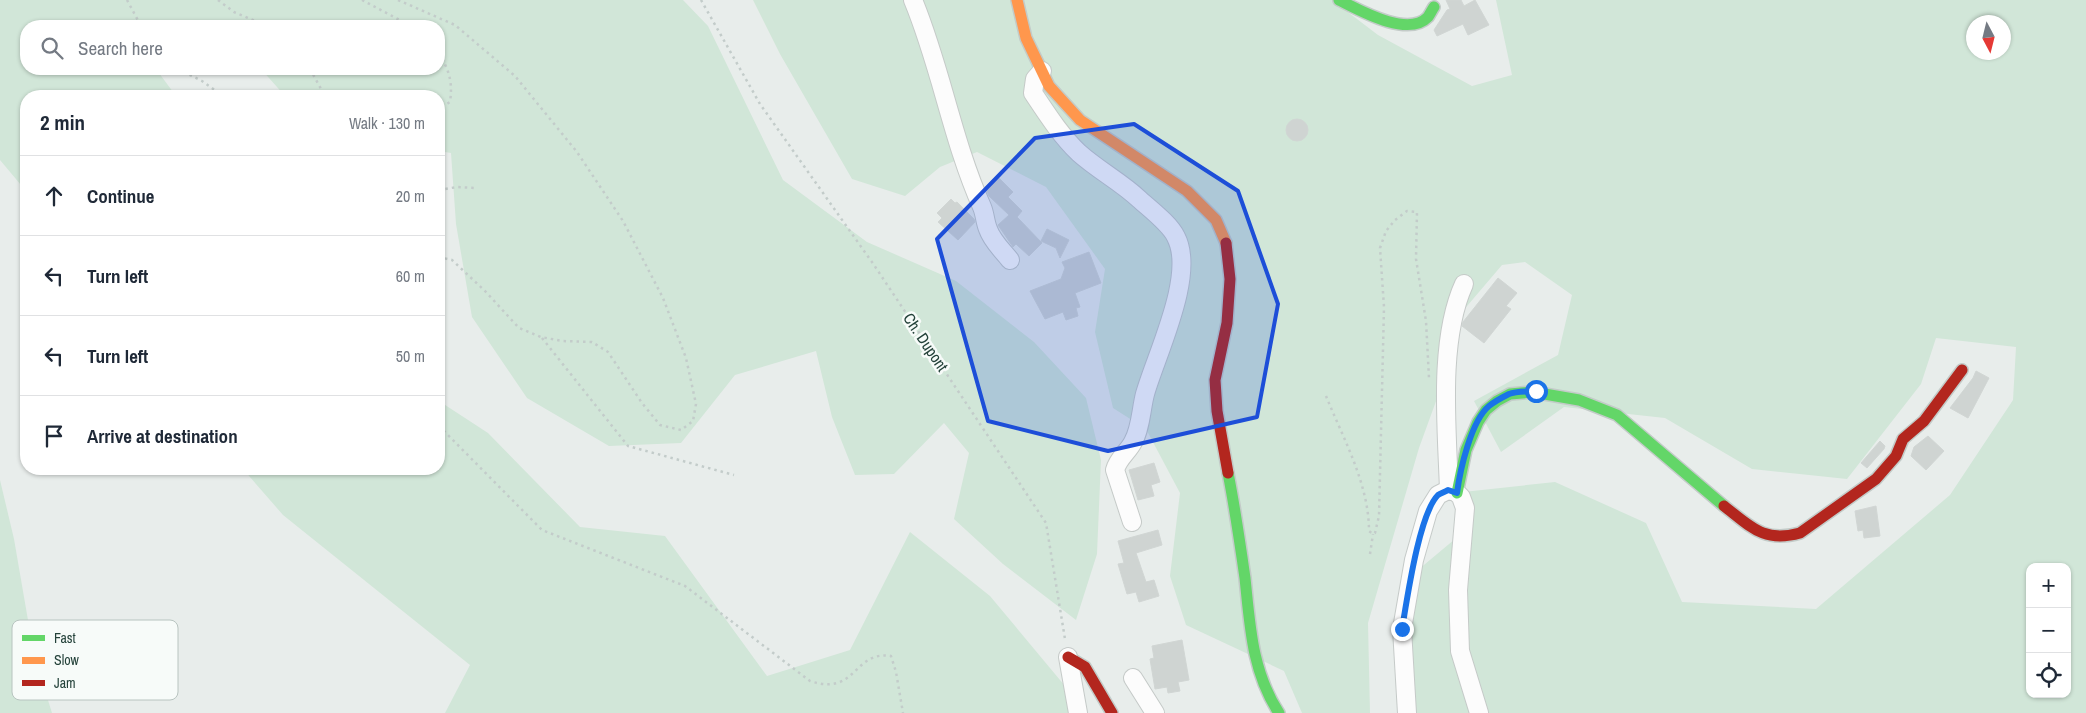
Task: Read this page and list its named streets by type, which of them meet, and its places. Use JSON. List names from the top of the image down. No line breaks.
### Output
{"streets":{"path":["Ch. Dupont"]},"legend":["Fast","Slow","Jam"],"north":"bottom","page":{"search":"Search here","heading":["2 min","Walk · 130 m"],"list":[["Continue","20 m"],["Turn left","60 m"],["Turn left","50 m"],"Arrive at destination"],"map_buttons":["+","−"]}}
